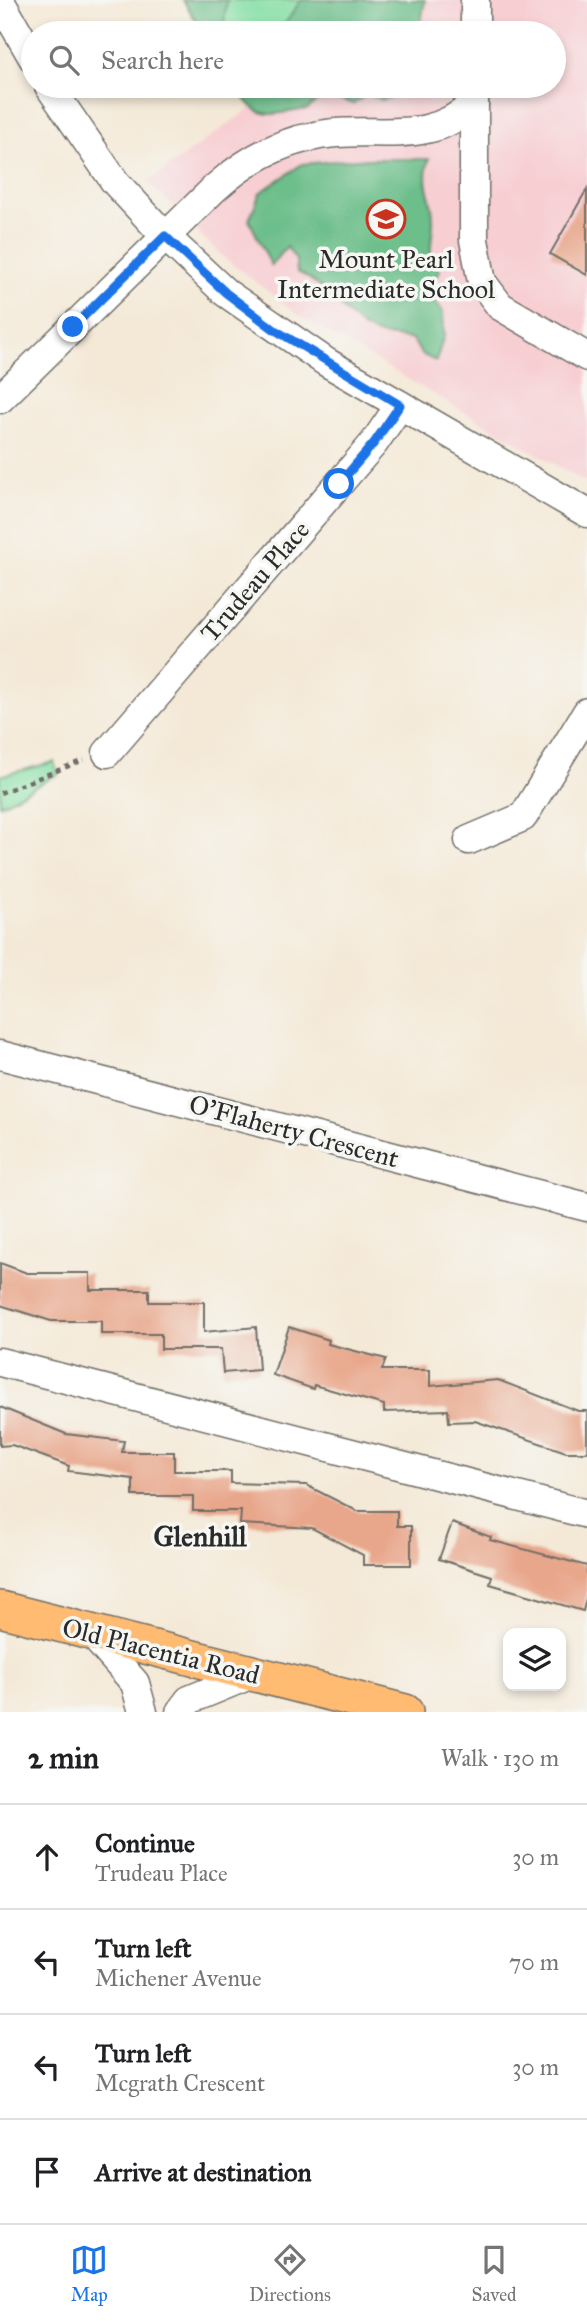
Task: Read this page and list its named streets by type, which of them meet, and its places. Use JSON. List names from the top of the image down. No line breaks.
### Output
{"streets":{"main road":["Old Placentia Road"],"street":["Trudeau Place","O'Flaherty Crescent"]},"districts":["Glenhill"],"places":{"school or university":["Mount Pearl Intermediate School"]},"page":{"search":"Search here","heading":["2 min","Walk · 130 m"],"list":[["Continue","Trudeau Place","30 m"],["Turn left","Michener Avenue","70 m"],["Turn left","Mcgrath Crescent","30 m"],"Arrive at destination"],"nav":["Map","Directions","Saved"]}}
